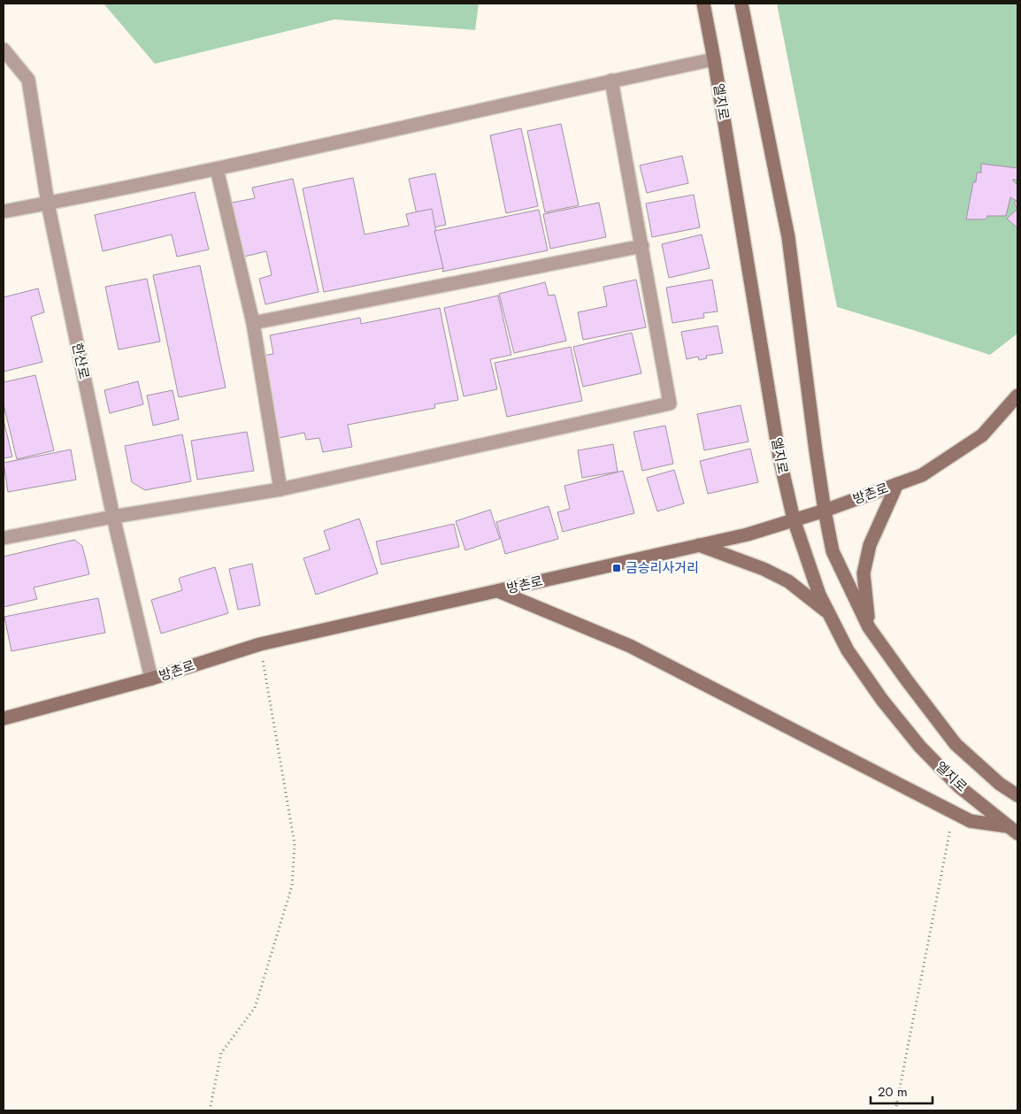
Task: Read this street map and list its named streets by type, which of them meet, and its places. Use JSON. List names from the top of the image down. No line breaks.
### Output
{"streets":{"main road":["엘지로","방촌로"],"street":["한산로"]},"crossings":[["엘지로","방촌로"],["한산로","방촌로"]],"places":{"transit":["금승리사거리"]},"scale_bar":"20 m"}
